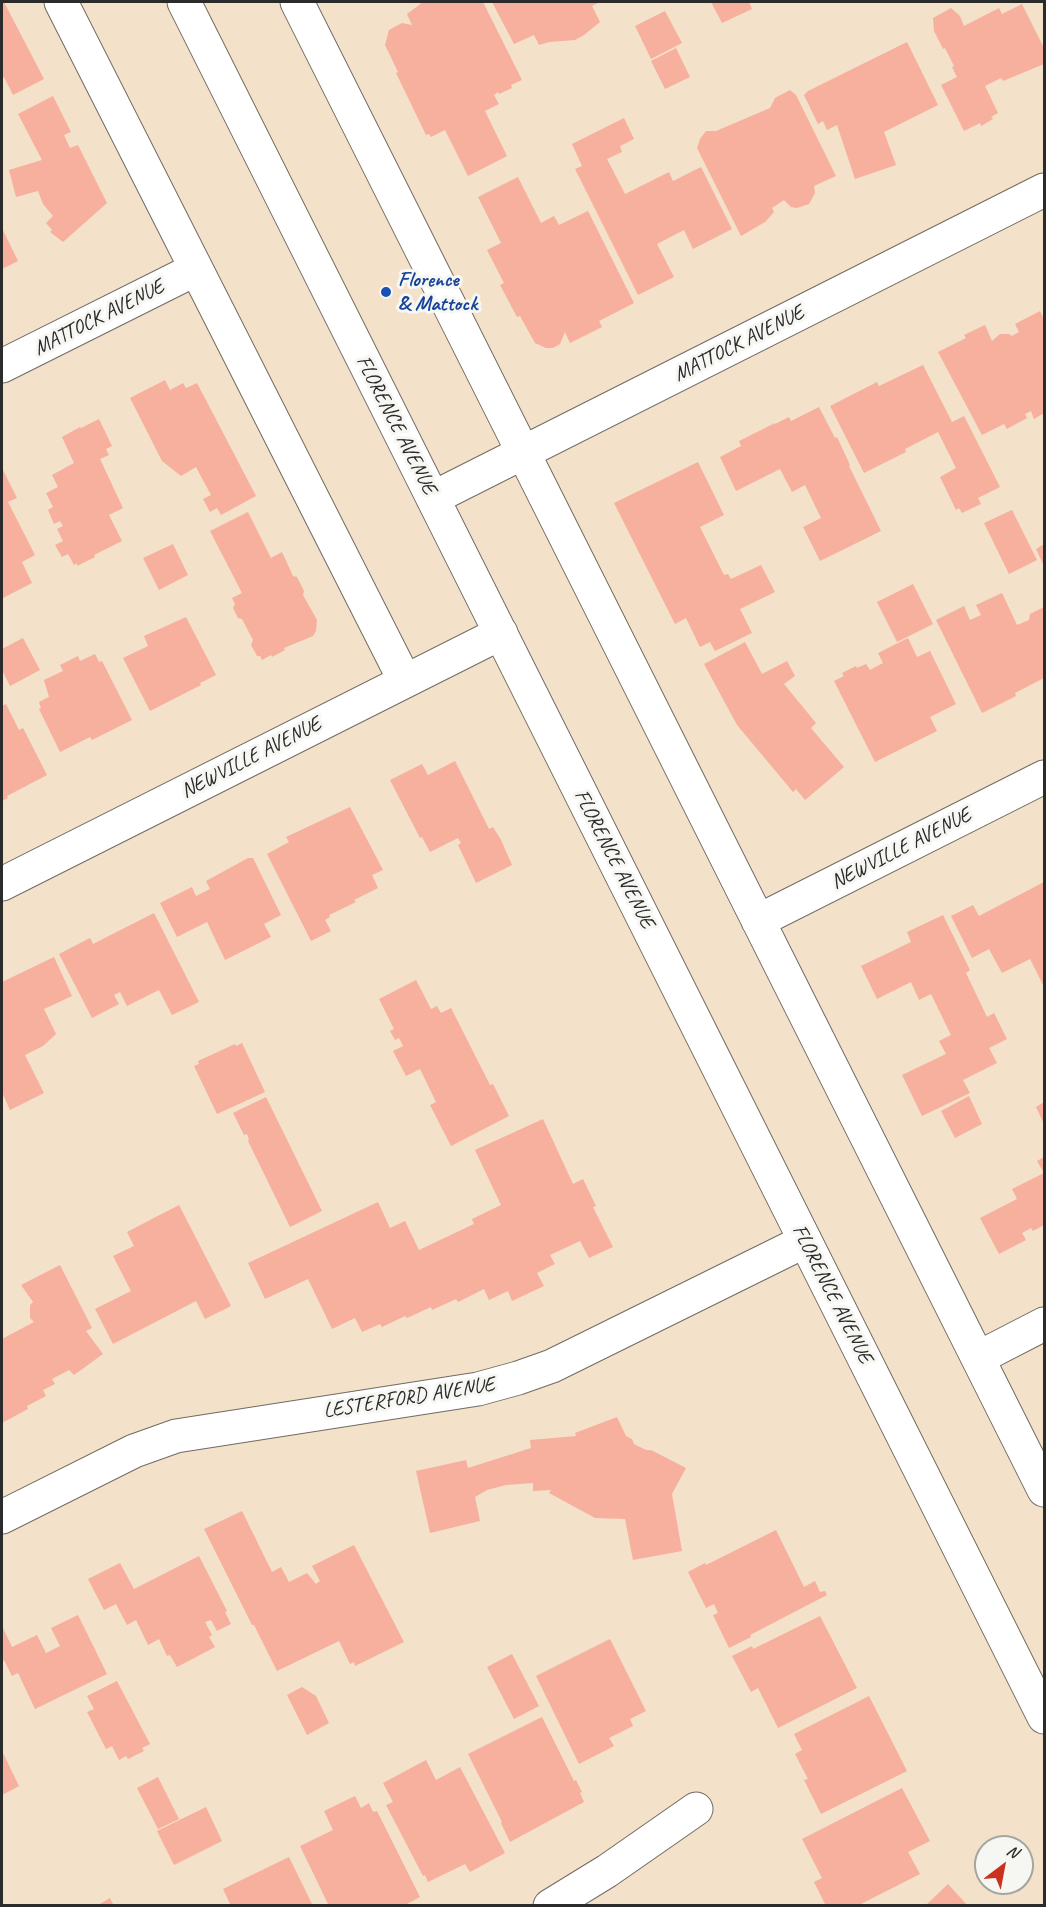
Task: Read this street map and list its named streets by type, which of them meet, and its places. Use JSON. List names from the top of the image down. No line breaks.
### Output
{"streets":{"street":["MATTOCK AVENUE","FLORENCE AVENUE","NEWVILLE AVENUE","LESTERFORD AVENUE"]},"crossings":[["MATTOCK AVENUE","FLORENCE AVENUE"],["FLORENCE AVENUE","NEWVILLE AVENUE"],["FLORENCE AVENUE","LESTERFORD AVENUE"]],"places":["Florence & Mattock"],"north":"top right"}
